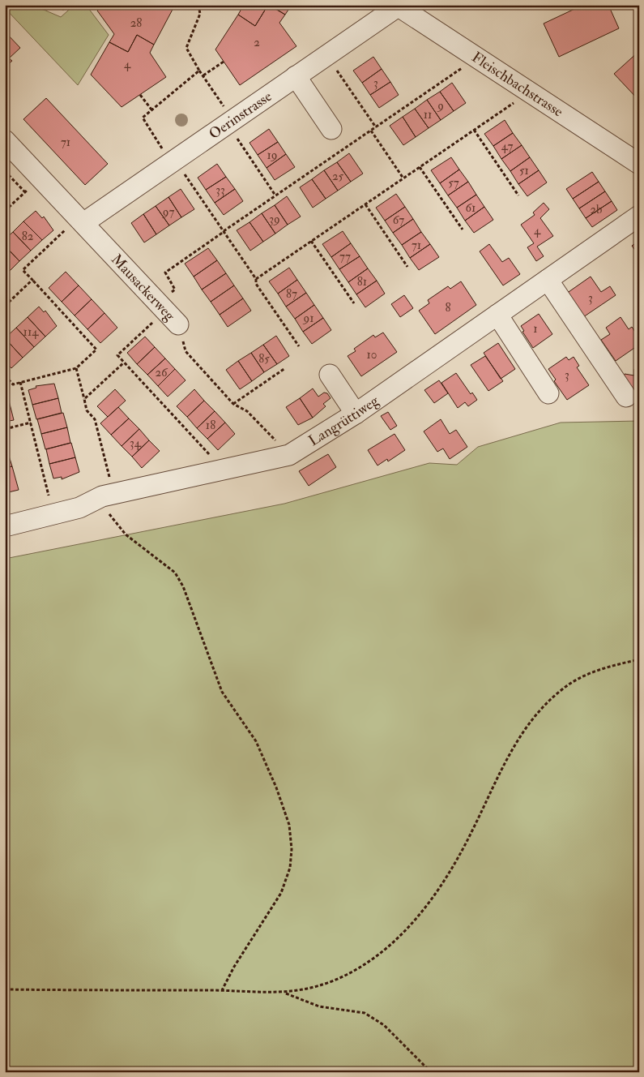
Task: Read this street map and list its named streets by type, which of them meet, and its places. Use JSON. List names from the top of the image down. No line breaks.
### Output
{"streets":{"street":["Fleischbachstrasse","Oerinstrasse","Mausackerweg","Langrüttiweg"]},"crossings":[["Fleischbachstrasse","Oerinstrasse"],["Oerinstrasse","Mausackerweg"],["Mausackerweg","Langrüttiweg"]],"house_numbers":["28","2","4","3","9","11","71","47","19","51","25","57","33","61","2b","97","39","67","4","82","71","77","81","87","3","8","91","1","114","10","85","26","3","18","34"]}
